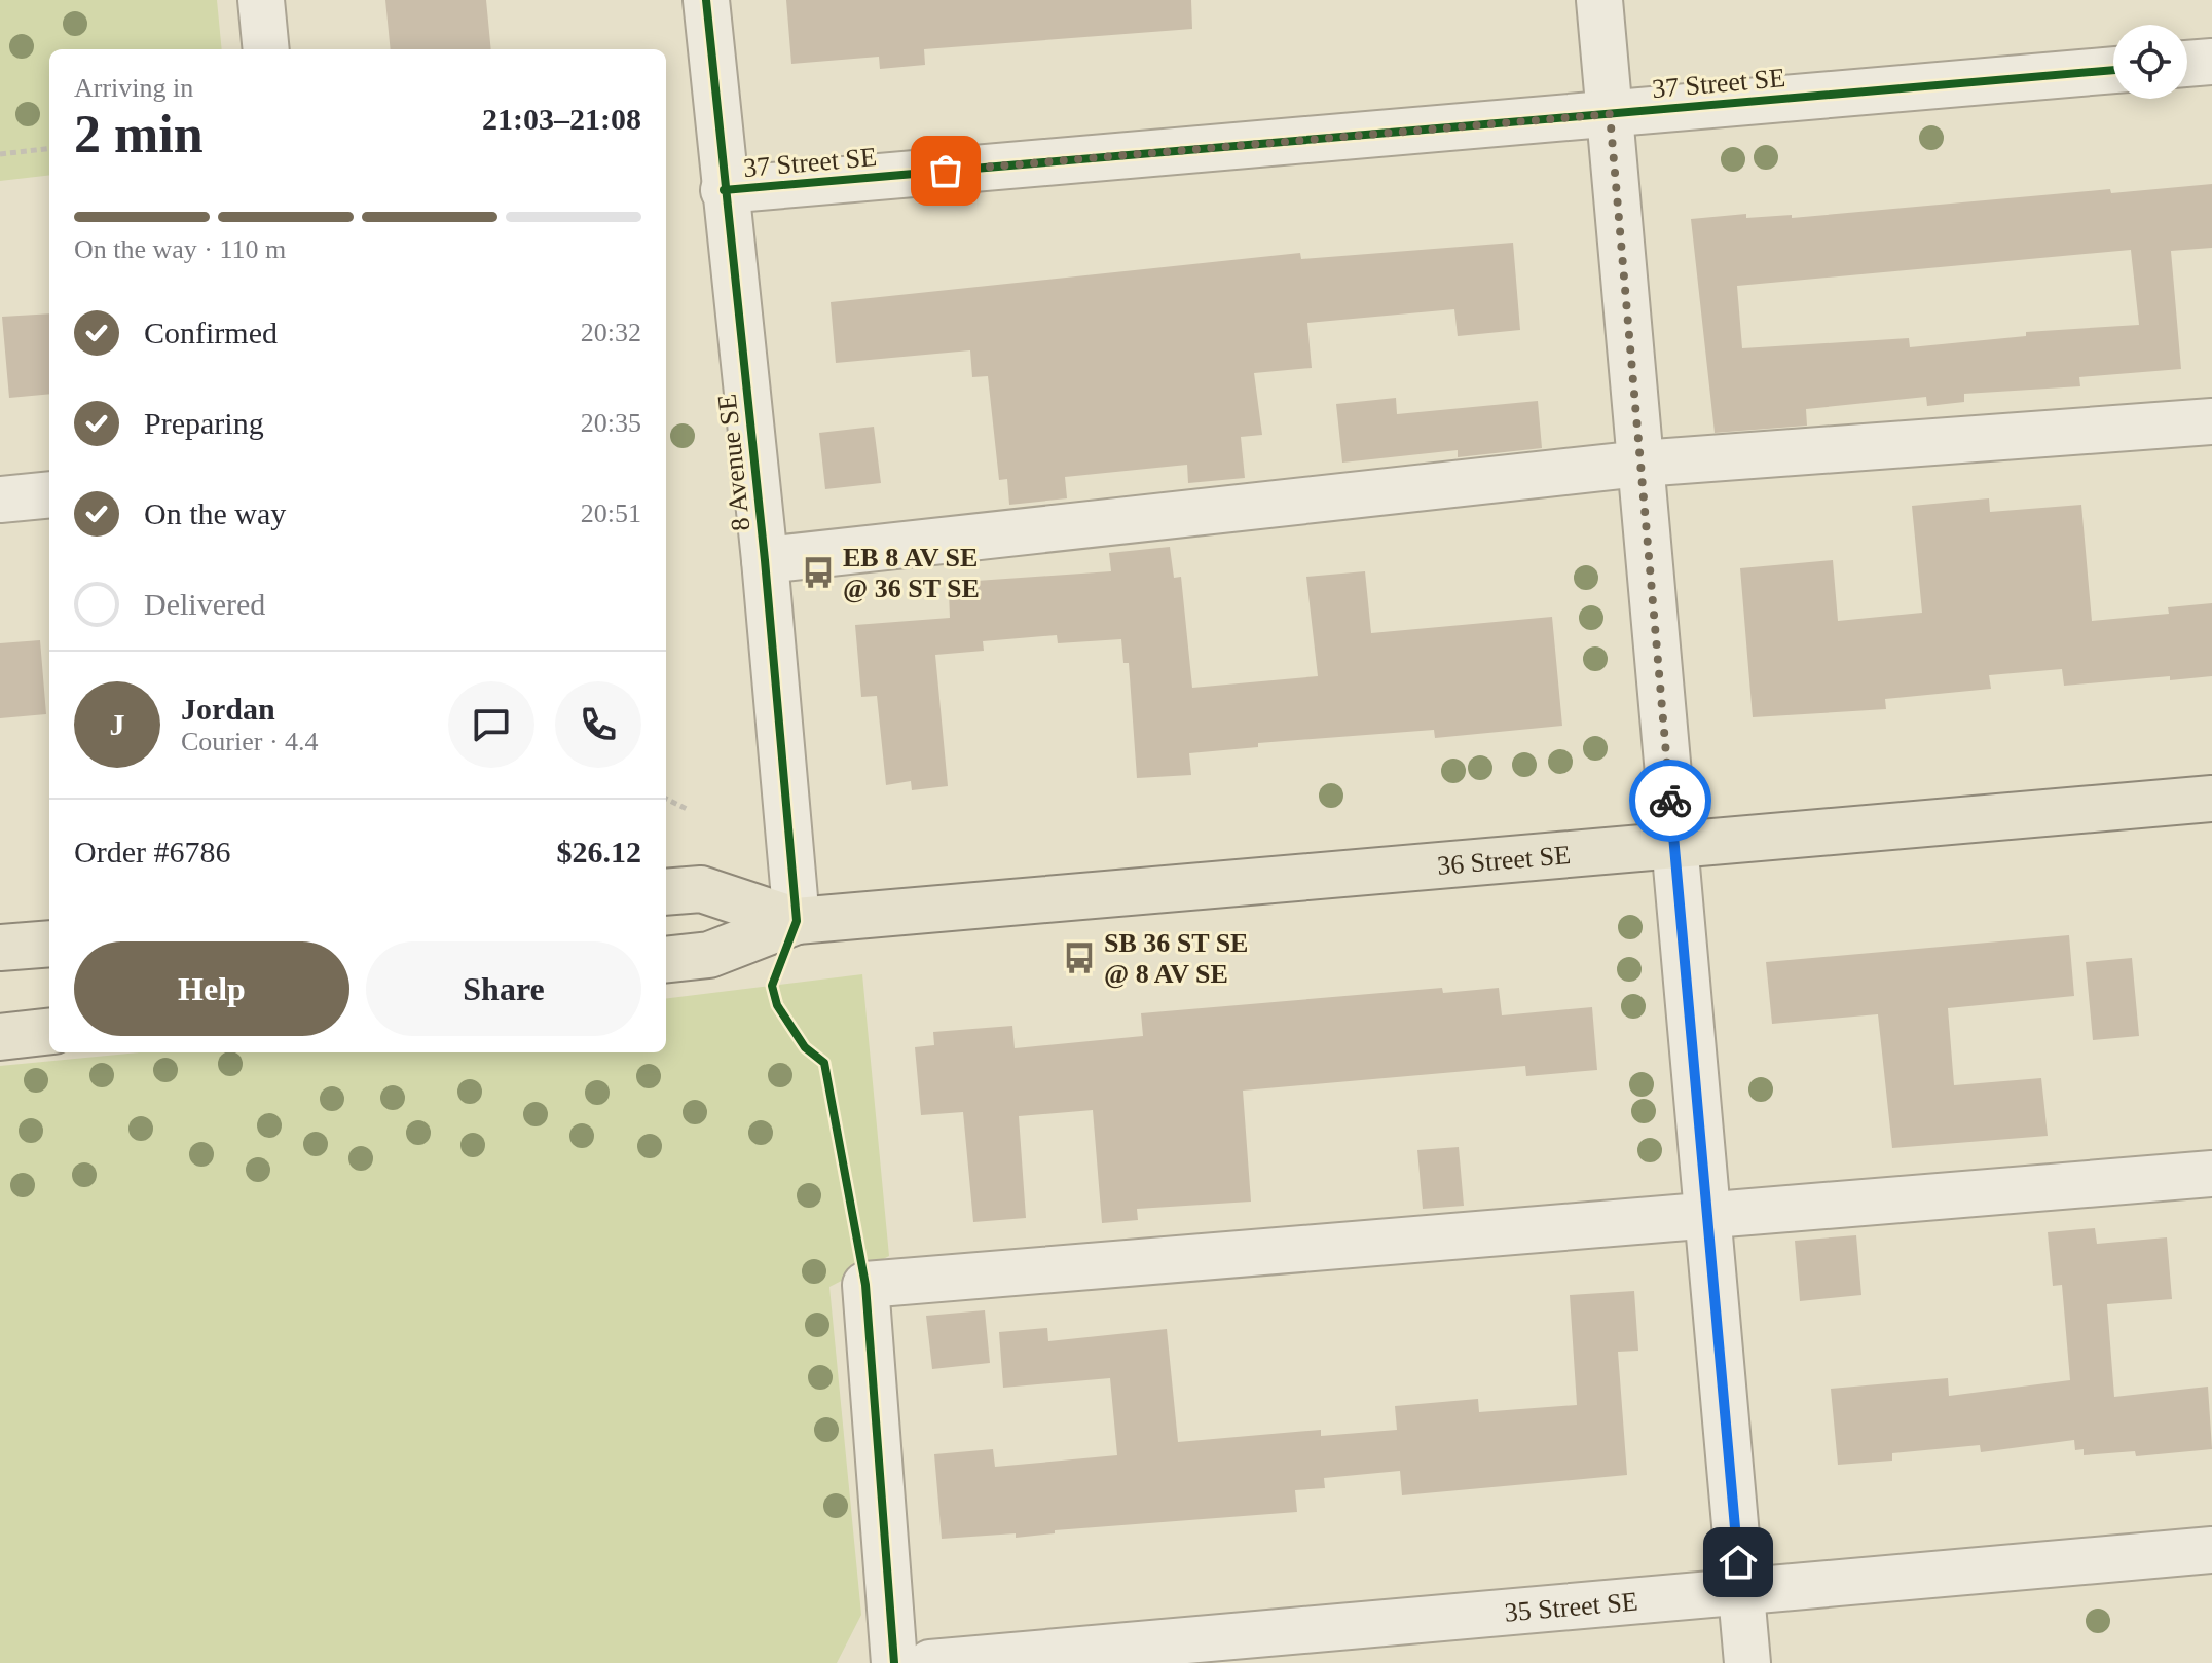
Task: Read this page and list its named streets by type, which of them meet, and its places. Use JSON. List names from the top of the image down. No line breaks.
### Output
{"streets":{"main road":["36 Street SE"],"street":["37 Street SE","8 Avenue SE","35 Street SE"]},"crossings":[["37 Street SE","8 Avenue SE"],["8 Avenue SE","36 Street SE"]],"places":{"bus stop":["EB 8 AV SE @ 36 ST SE","SB 36 ST SE @ 8 AV SE"]},"page":{"heading":["2 min","Arriving in","21:03–21:08"],"panel":["Jordan","Courier · 4.4","Order #6786","$26.12"],"bar":"On the way · 110 m","list":[["Confirmed","20:32"],["Preparing","20:35"],["On the way","20:51"],"Delivered"],"round":"J","buttons":["Help","Share"]}}
